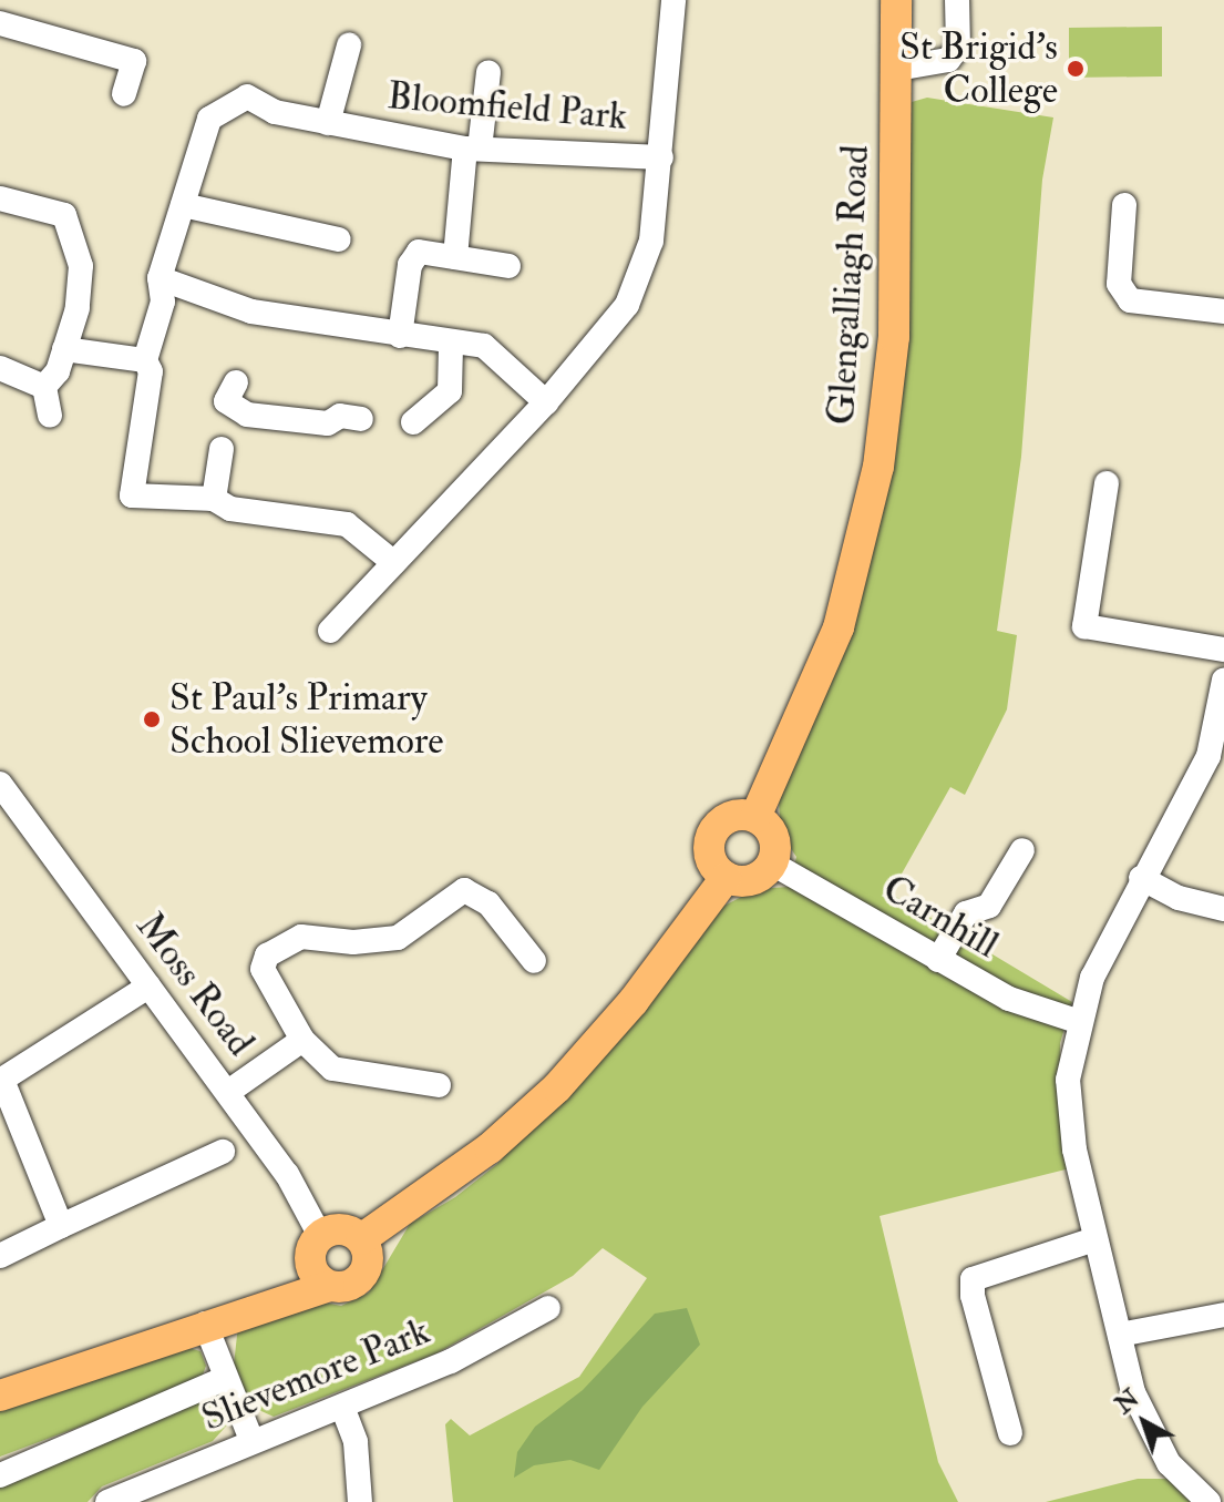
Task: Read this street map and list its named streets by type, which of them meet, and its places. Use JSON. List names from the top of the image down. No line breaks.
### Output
{"streets":{"main road":["Glengalliagh Road"],"street":["Bloomfield Park","Carnhill","Moss Road","Slievemore Park"]},"crossings":[["Glengalliagh Road","Carnhill"]],"places":["St Brigid's College","St Paul's Primary School Slievemore"],"north":"top left"}
